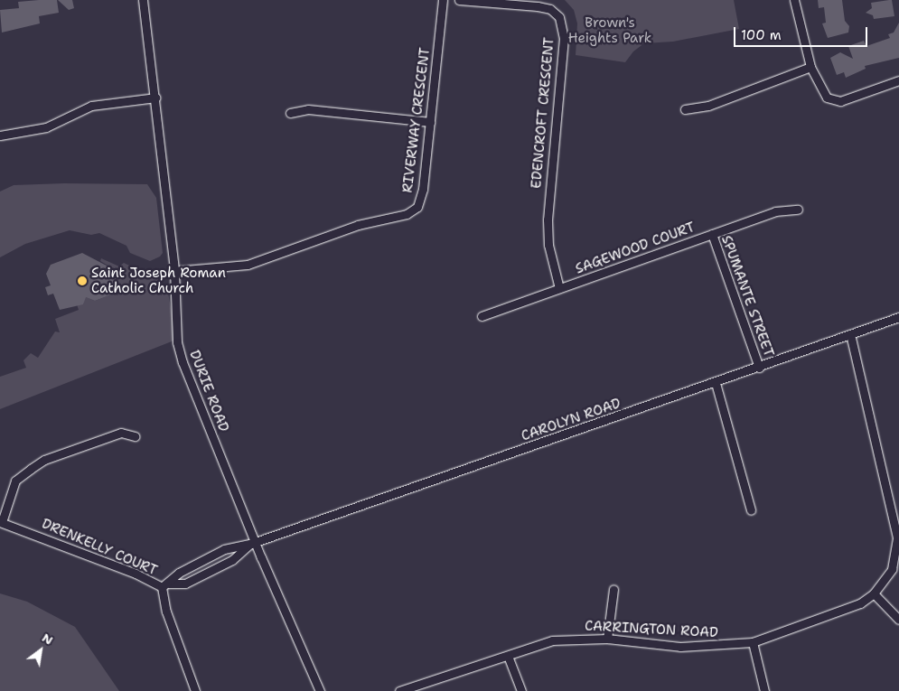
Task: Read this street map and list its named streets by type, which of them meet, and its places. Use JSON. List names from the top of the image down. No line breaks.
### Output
{"streets":{"street":["EDENCROFT CRESCENT","RIVERWAY CRESCENT","SAGEWOOD COURT","SPUMANTE STREET","DURIE ROAD","CAROLYN ROAD","DRENKELLY COURT","CARRINGTON ROAD"]},"crossings":[["EDENCROFT CRESCENT","SAGEWOOD COURT"],["RIVERWAY CRESCENT","DURIE ROAD"],["SAGEWOOD COURT","SPUMANTE STREET"],["SPUMANTE STREET","CAROLYN ROAD"],["DURIE ROAD","CAROLYN ROAD"],["CAROLYN ROAD","DRENKELLY COURT"],["CAROLYN ROAD","CARRINGTON ROAD"]],"parks":["Brown's Heights Park"],"places":["Saint Joseph Roman Catholic Church"],"scale_bar":"100 m","north":"top right"}
